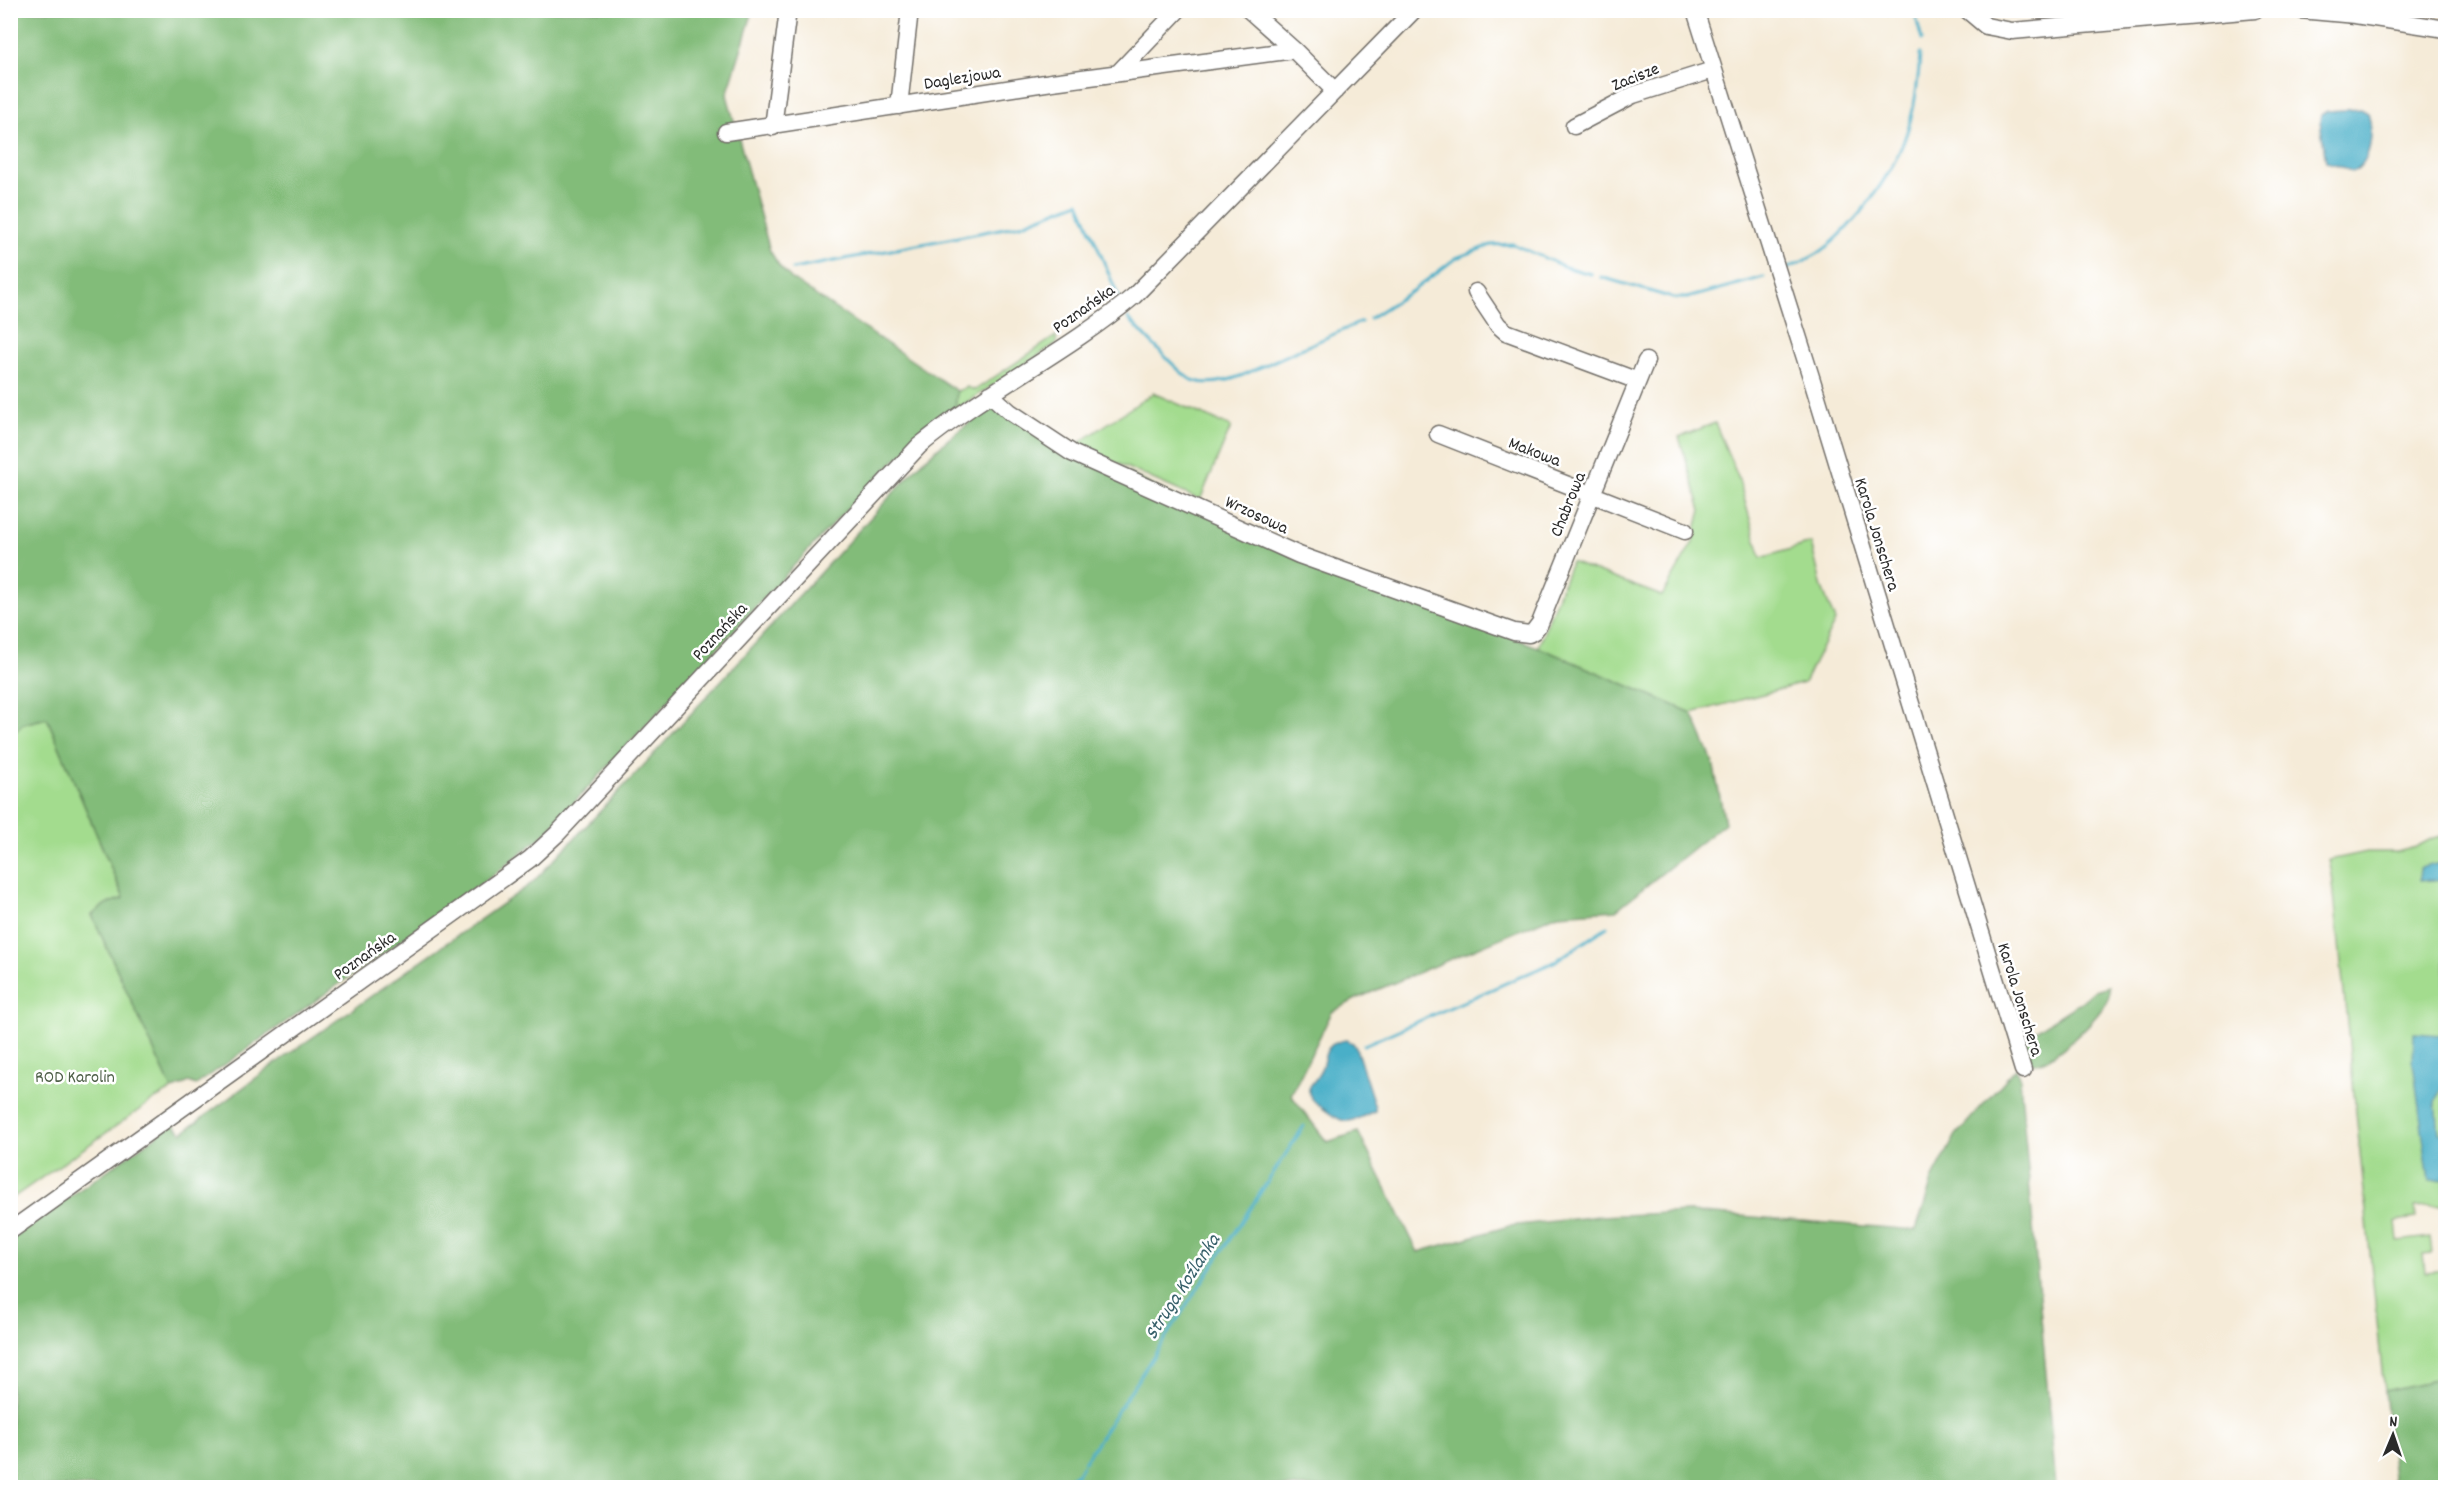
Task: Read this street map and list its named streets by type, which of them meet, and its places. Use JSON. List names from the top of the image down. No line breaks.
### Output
{"streets":{"street":["Zacisze","Daglezjowa","Poznańska","Makowa","Chabrowa","Wrzosowa","Karola Jonschera"]},"crossings":[["Zacisze","Karola Jonschera"],["Poznańska","Wrzosowa"],["Makowa","Chabrowa"],["Chabrowa","Wrzosowa"]],"water":["Struga Koźlanka"],"parks":["ROD Karolin"],"north":"top"}
